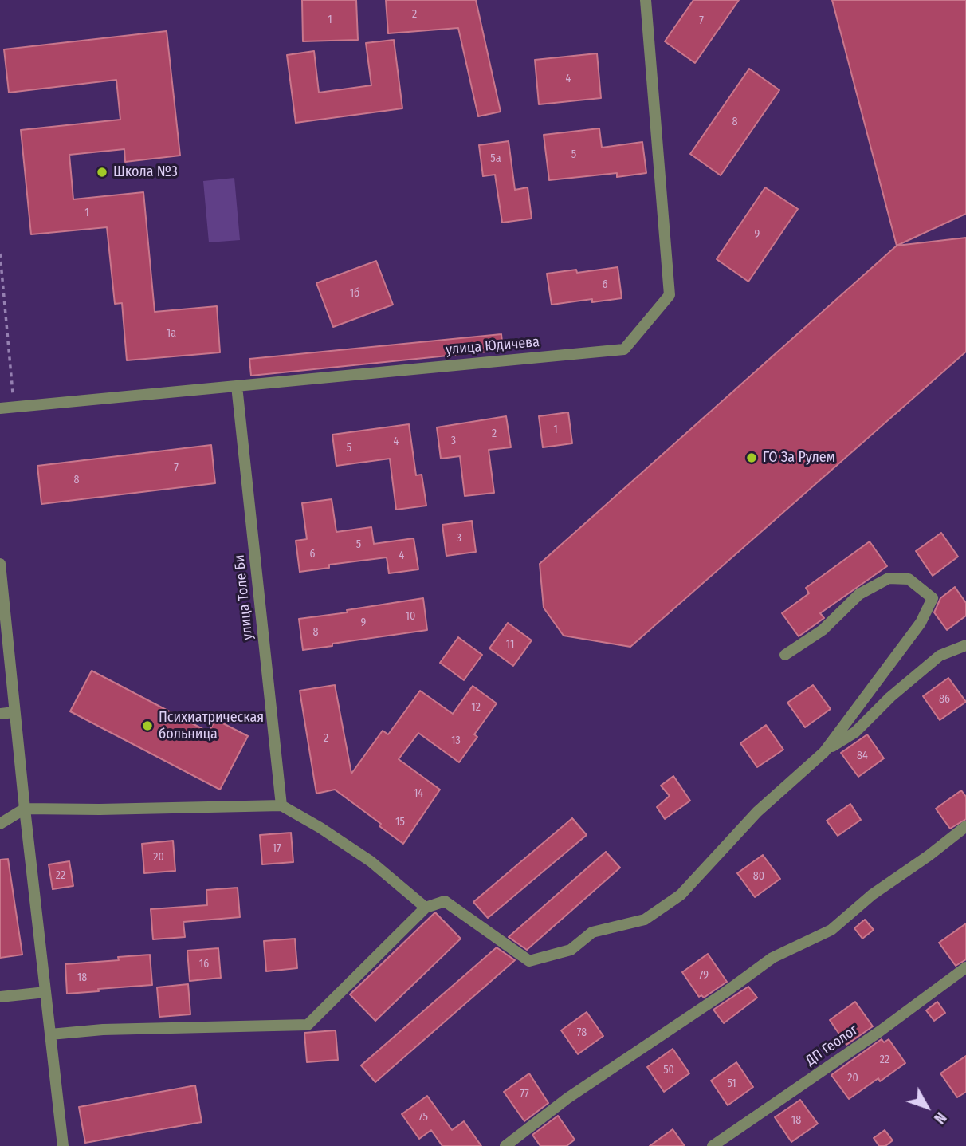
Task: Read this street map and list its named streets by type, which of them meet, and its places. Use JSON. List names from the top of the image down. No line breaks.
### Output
{"streets":{"street":["улица Юдичева","улица Толе Би","ДП Геолог"]},"crossings":[["улица Юдичева","улица Толе Би"]],"places":["Школа №3","ГО За Рулем","Психиатрическая больница"],"house_numbers":["2","1","7","4","8","5","5а","1","9","6","1б","1а","1","2","3","4","5","7","8","3","5","6","4","10","9","8","11","86","12","2","13","84","14","15","17","20","22","80","16","79","18","78","22","50","20","51","77","75","18"],"north":"bottom right"}
